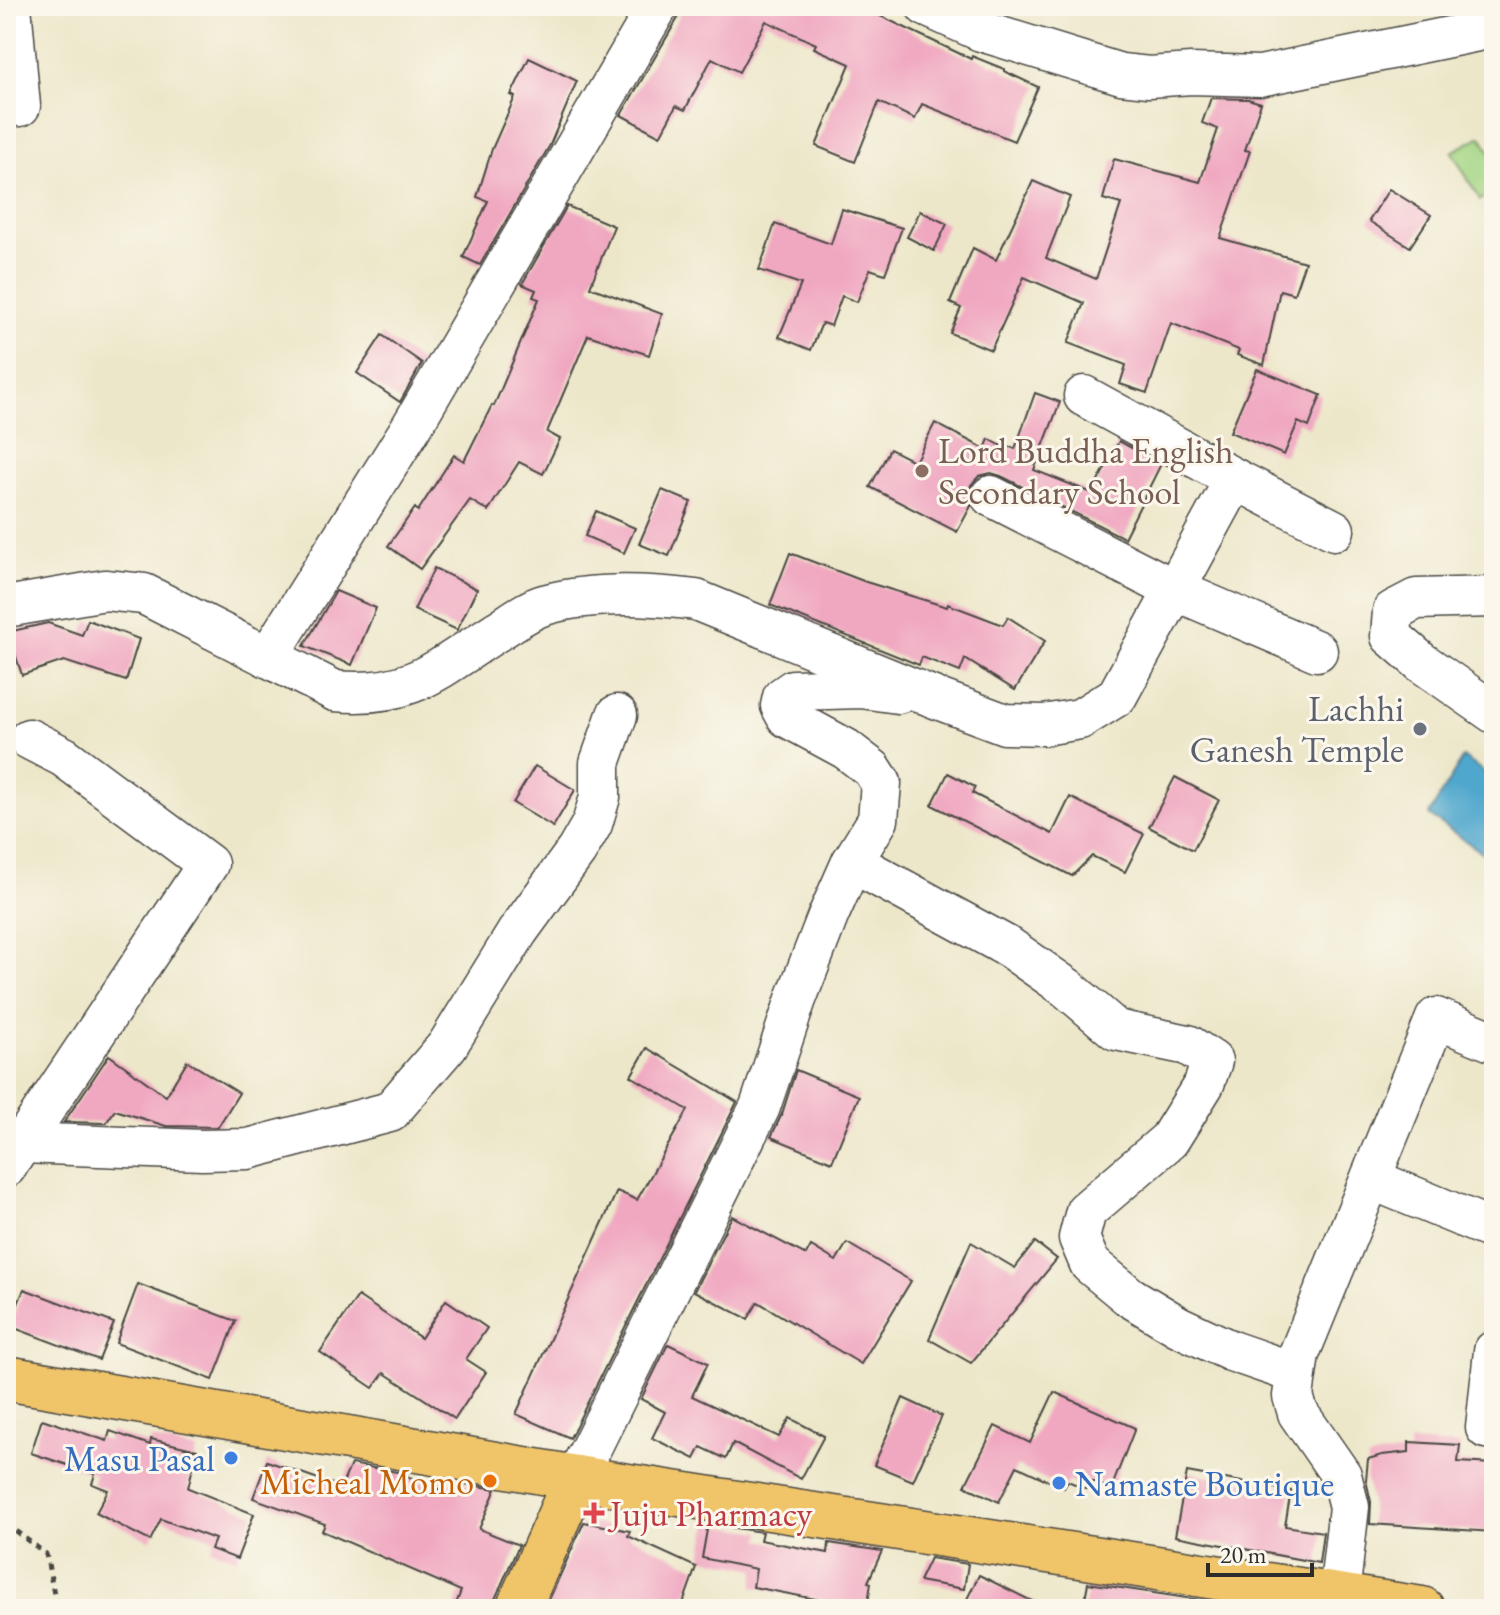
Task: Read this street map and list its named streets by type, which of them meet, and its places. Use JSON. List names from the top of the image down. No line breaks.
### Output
{"places":{"other":["Lord Buddha English Secondary School","Lachhi Ganesh Temple","Masu Pasal","Micheal Momo","Namaste Boutique"],"health":["Juju Pharmacy"]},"scale_bar":"20 m"}
